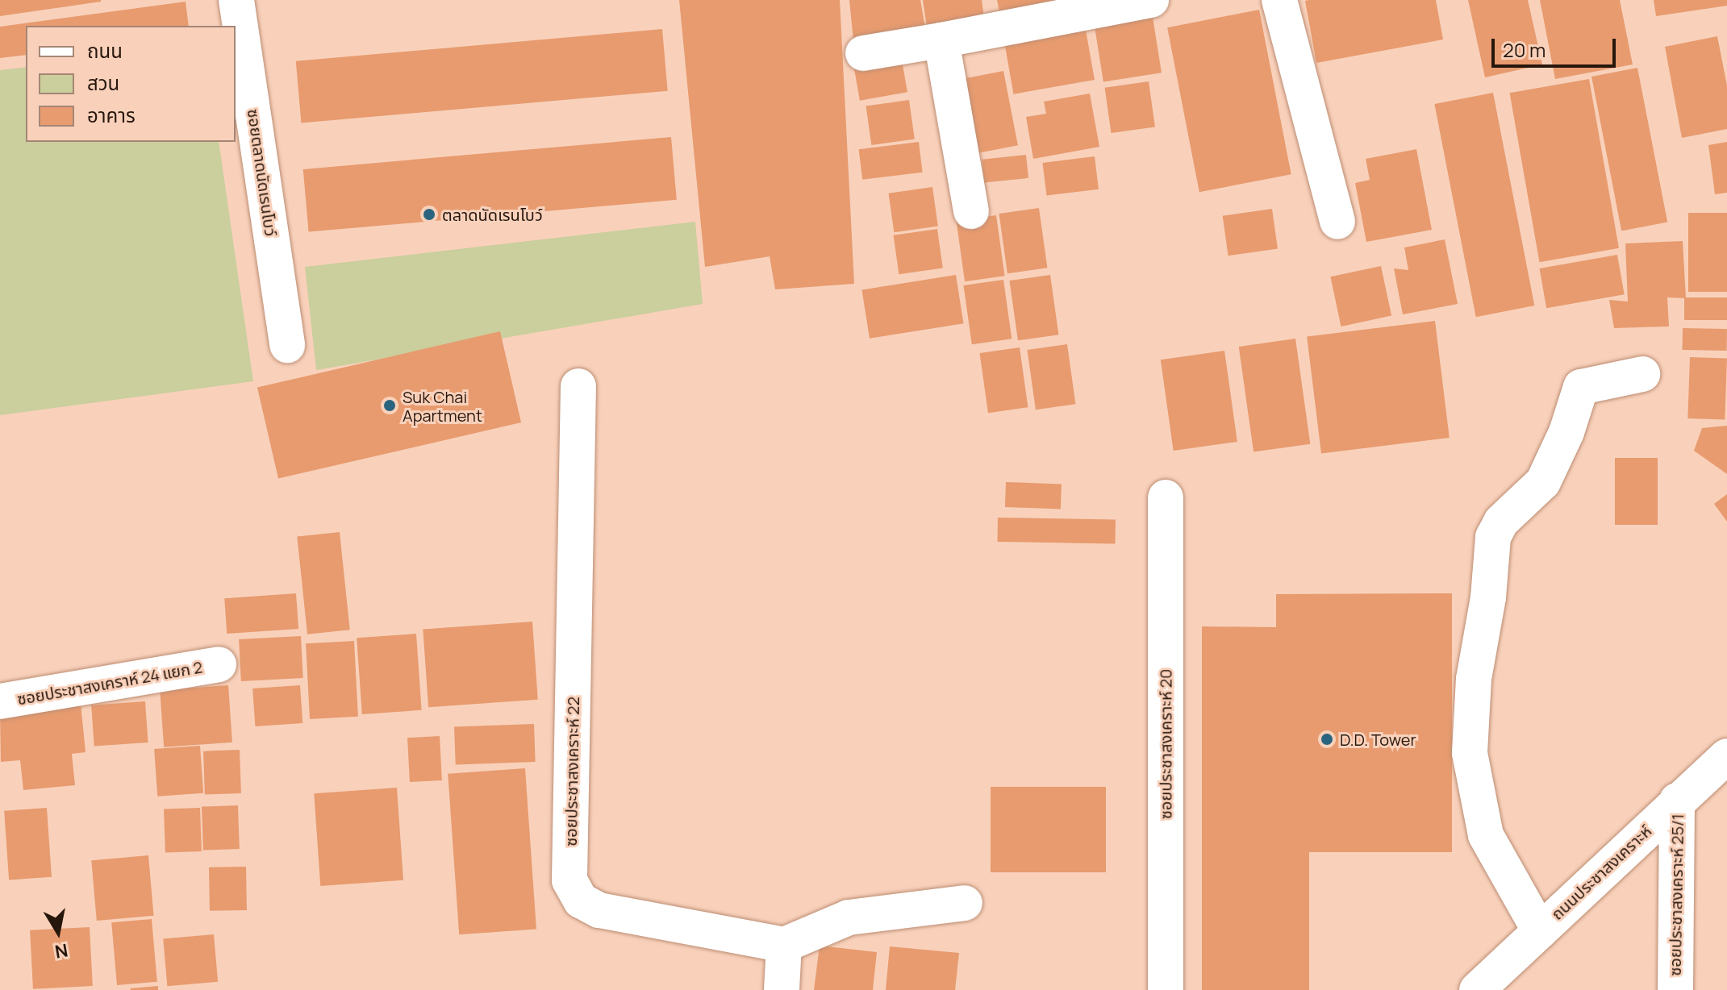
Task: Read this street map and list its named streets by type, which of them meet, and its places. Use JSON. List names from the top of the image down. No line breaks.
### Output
{"streets":{"street":["ซอยตลาดนัดเรนโบว์","ซอยประชาสงเคราห์ 24 แยก 2","ซอยประชาสงเคราะห์ 20","ซอยประชาสงเคราะห์ 22","ถนนประชาสงเคราะห์","ซอยประชาสงเคราะห์ 25/1"]},"crossings":[["ถนนประชาสงเคราะห์","ซอยประชาสงเคราะห์ 25/1"]],"places":["ตลาดนัดเรนโบว์","Suk Chai Apartment","D.D. Tower"],"legend":["ถนน","สวน","อาคาร"],"scale_bar":"20 m","north":"bottom"}
